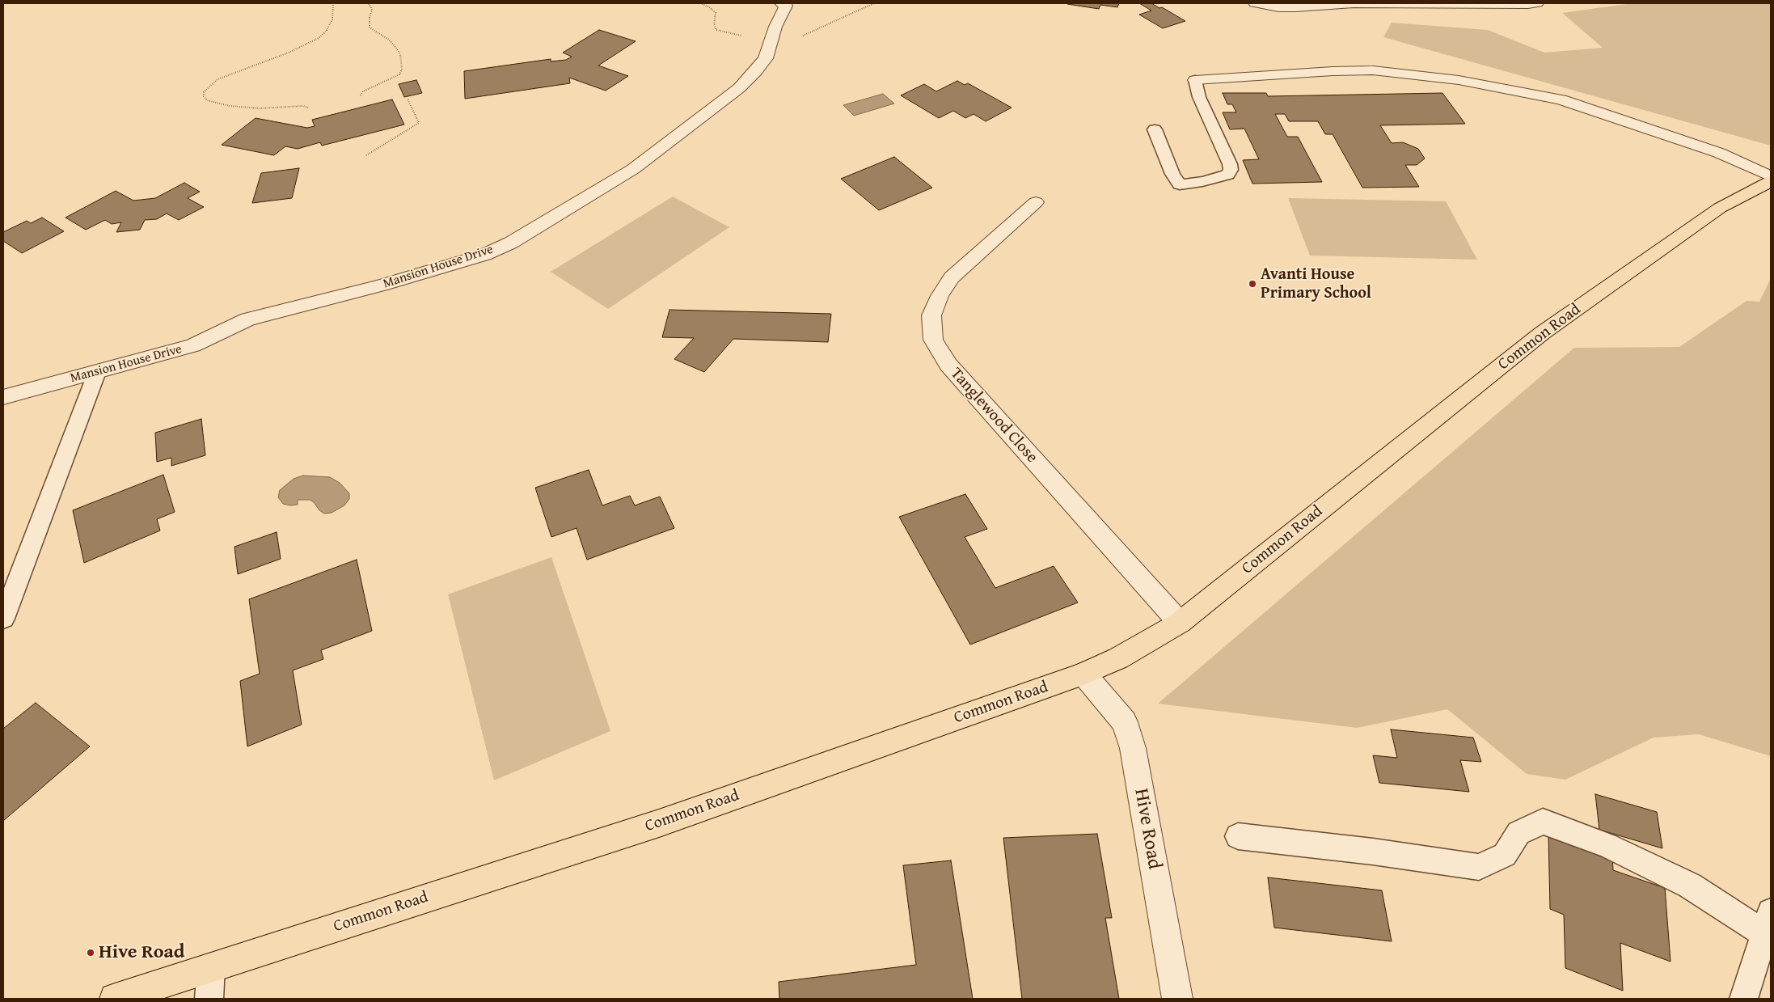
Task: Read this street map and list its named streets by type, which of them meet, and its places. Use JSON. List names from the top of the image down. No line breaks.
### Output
{"streets":{"main road":["Common Road"],"street":["Mansion House Drive","Tanglewood Close","Hive Road"]},"crossings":[["Common Road","Tanglewood Close"],["Common Road","Hive Road"]],"places":["Avanti House Primary School","Hive Road"]}
